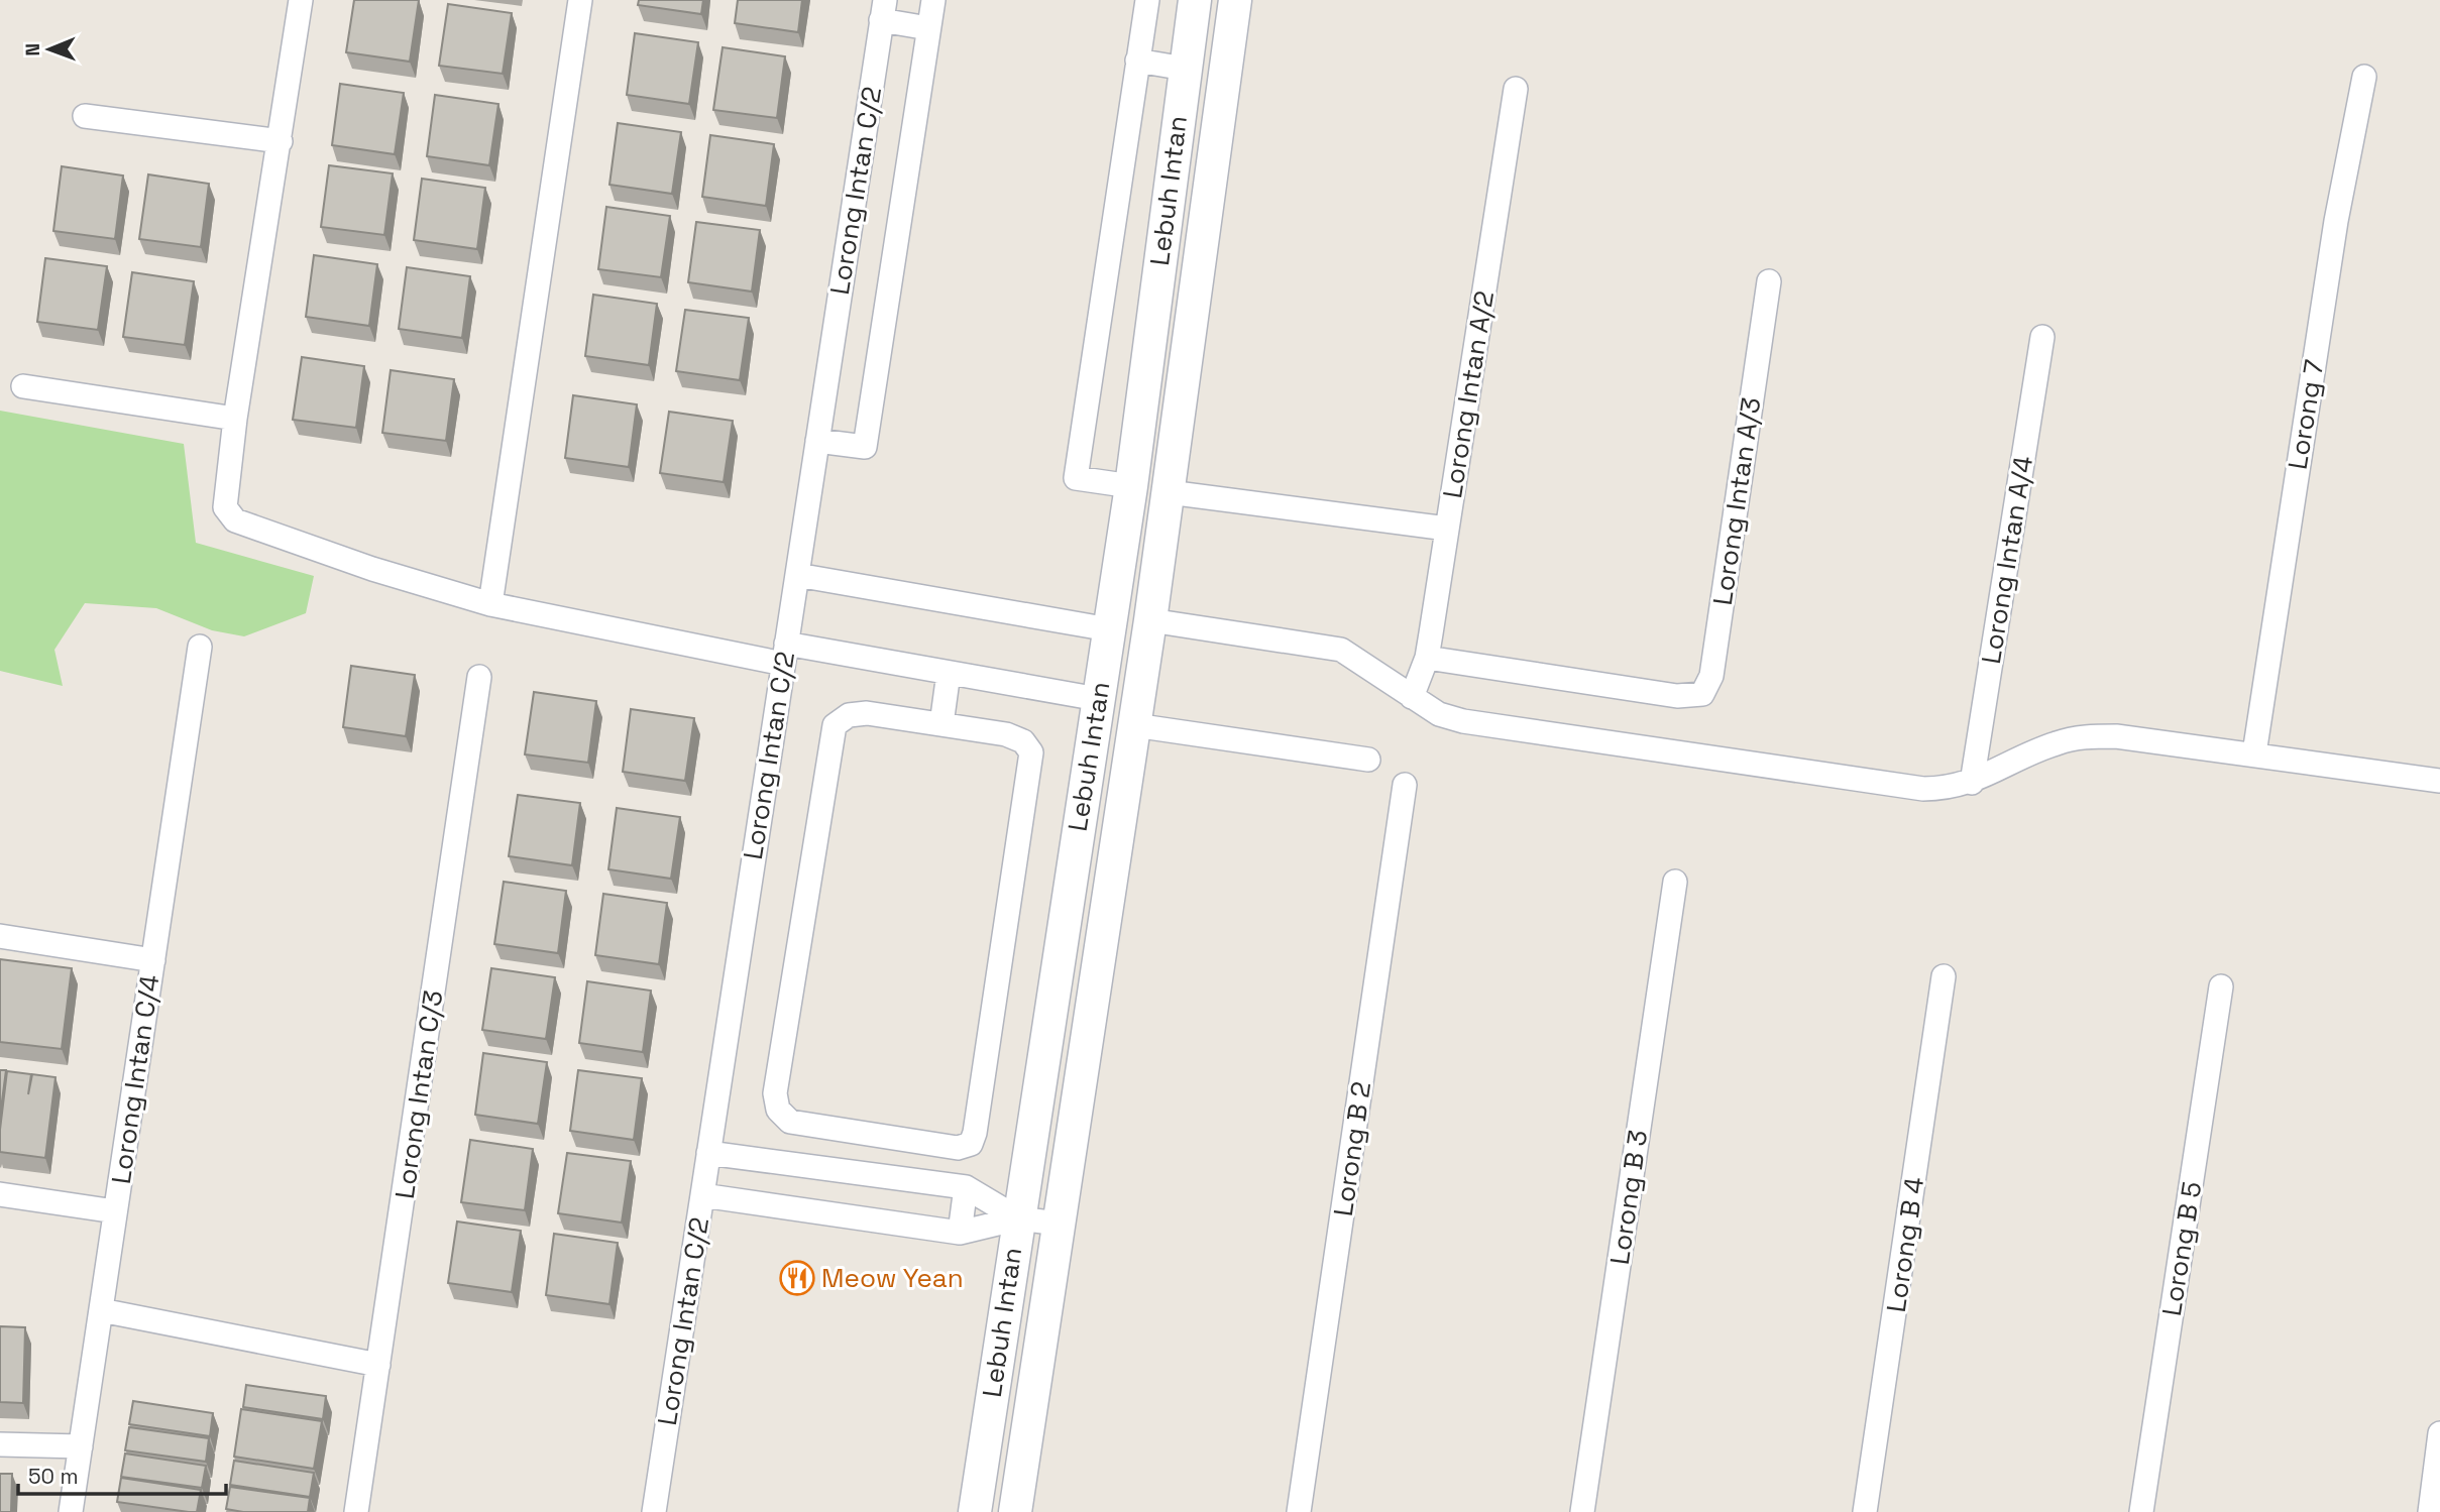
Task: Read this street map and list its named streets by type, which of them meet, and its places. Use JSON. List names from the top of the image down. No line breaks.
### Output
{"streets":{"main road":["Lebuh Intan"],"street":["Lorong Intan C/2","Lorong Intan A/2","Lorong 7","Lorong Intan A/3","Lorong Intan A/4","Lorong Intan C/4","Lorong Intan C/3","Lorong B 2","Lorong B 3","Lorong B 4","Lorong B 5"]},"crossings":[["Lorong Intan A/2","Lorong Intan A/3"]],"places":{"restaurant":["Meow Yean"]},"scale_bar":"50 m","north":"left"}
